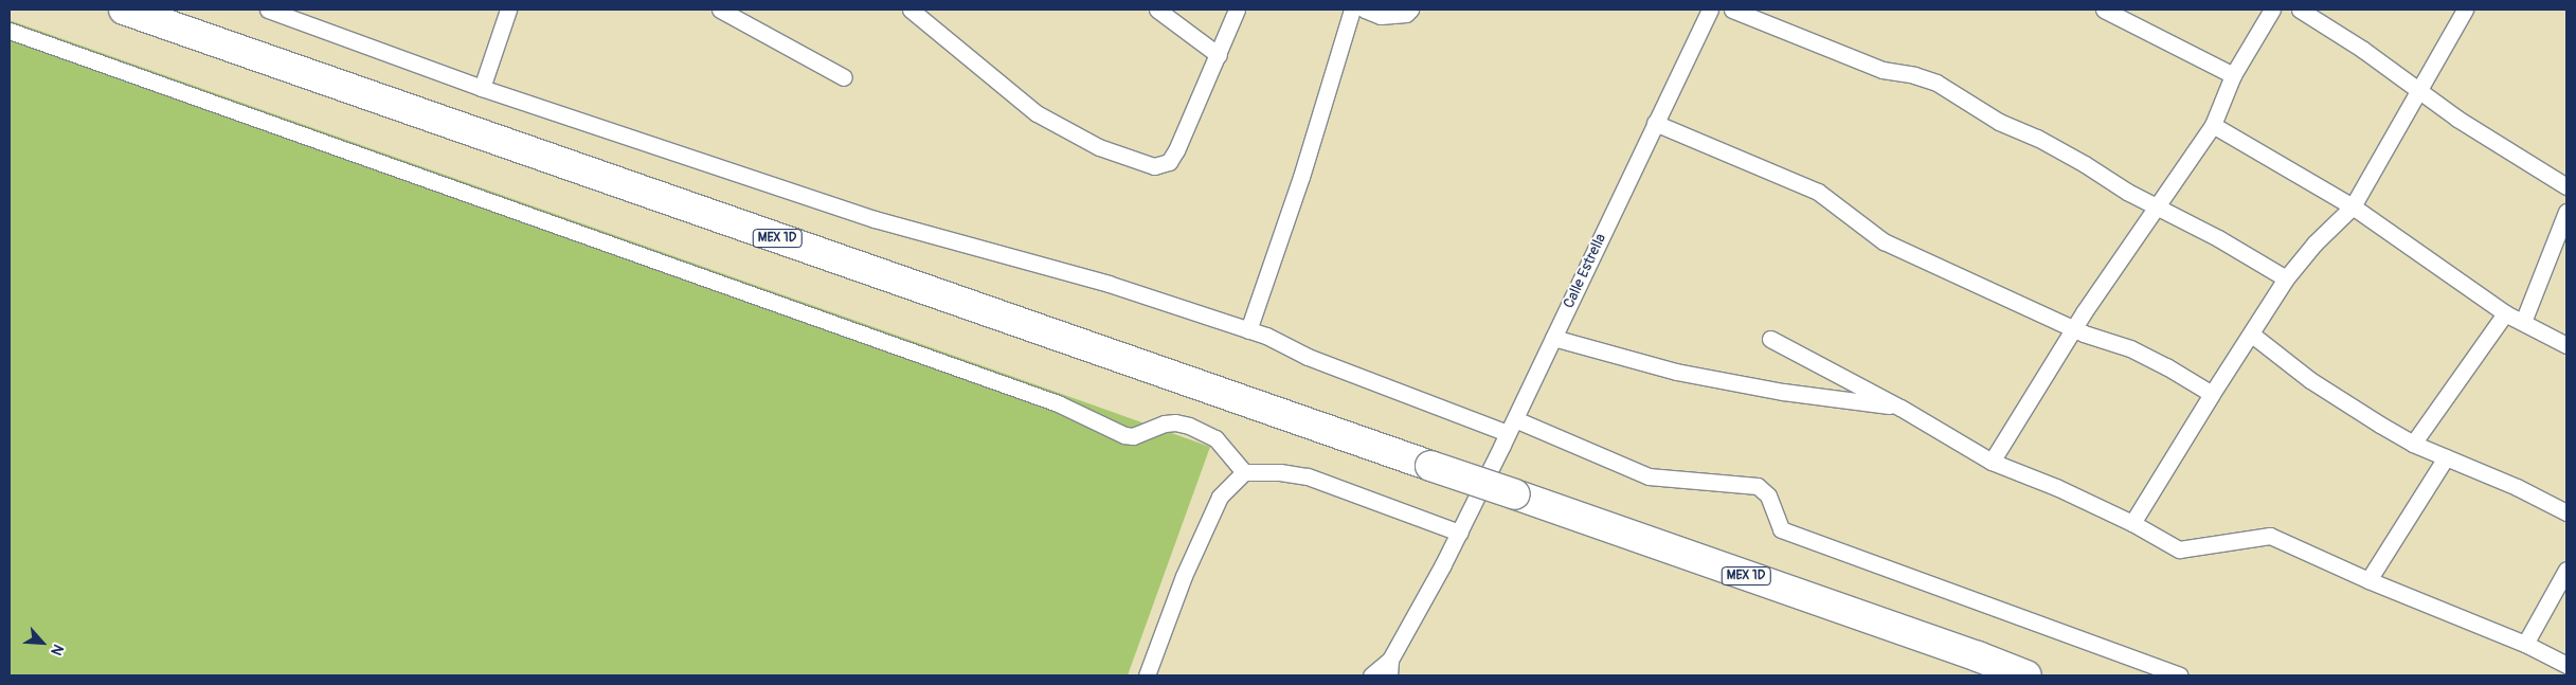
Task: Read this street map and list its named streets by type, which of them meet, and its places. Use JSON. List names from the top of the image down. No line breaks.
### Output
{"streets":{"highway":["MEX 1D"],"street":["Calle Estrella"]},"north":"bottom right"}
